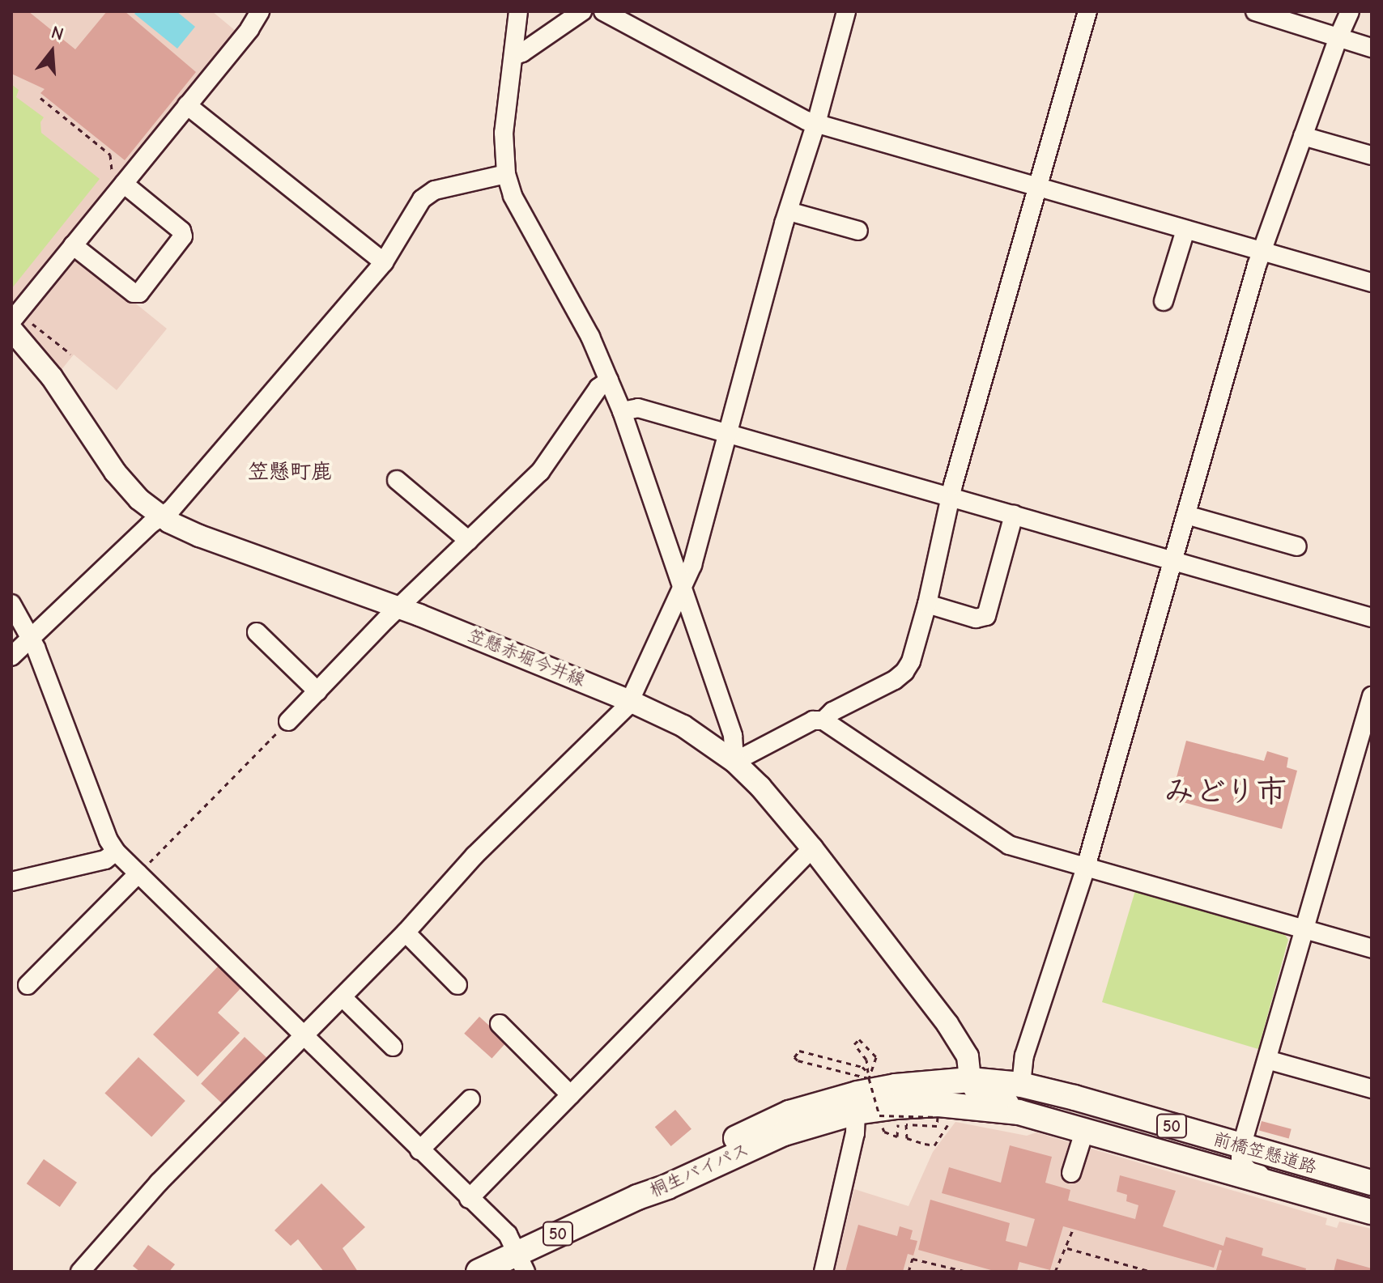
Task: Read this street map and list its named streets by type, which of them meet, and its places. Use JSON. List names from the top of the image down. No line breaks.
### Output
{"streets":{"highway":["50","前橋笠懸道路","桐生バイパス"],"main road":["笠懸赤堀今井線"]},"crossings":[["笠懸赤堀今井線","前橋笠懸道路"],["笠懸赤堀今井線","桐生バイパス"],["50","桐生バイパス"],["前橋笠懸道路","桐生バイパス"]],"districts":["笠懸町鹿","みどり市"],"north":"top"}
